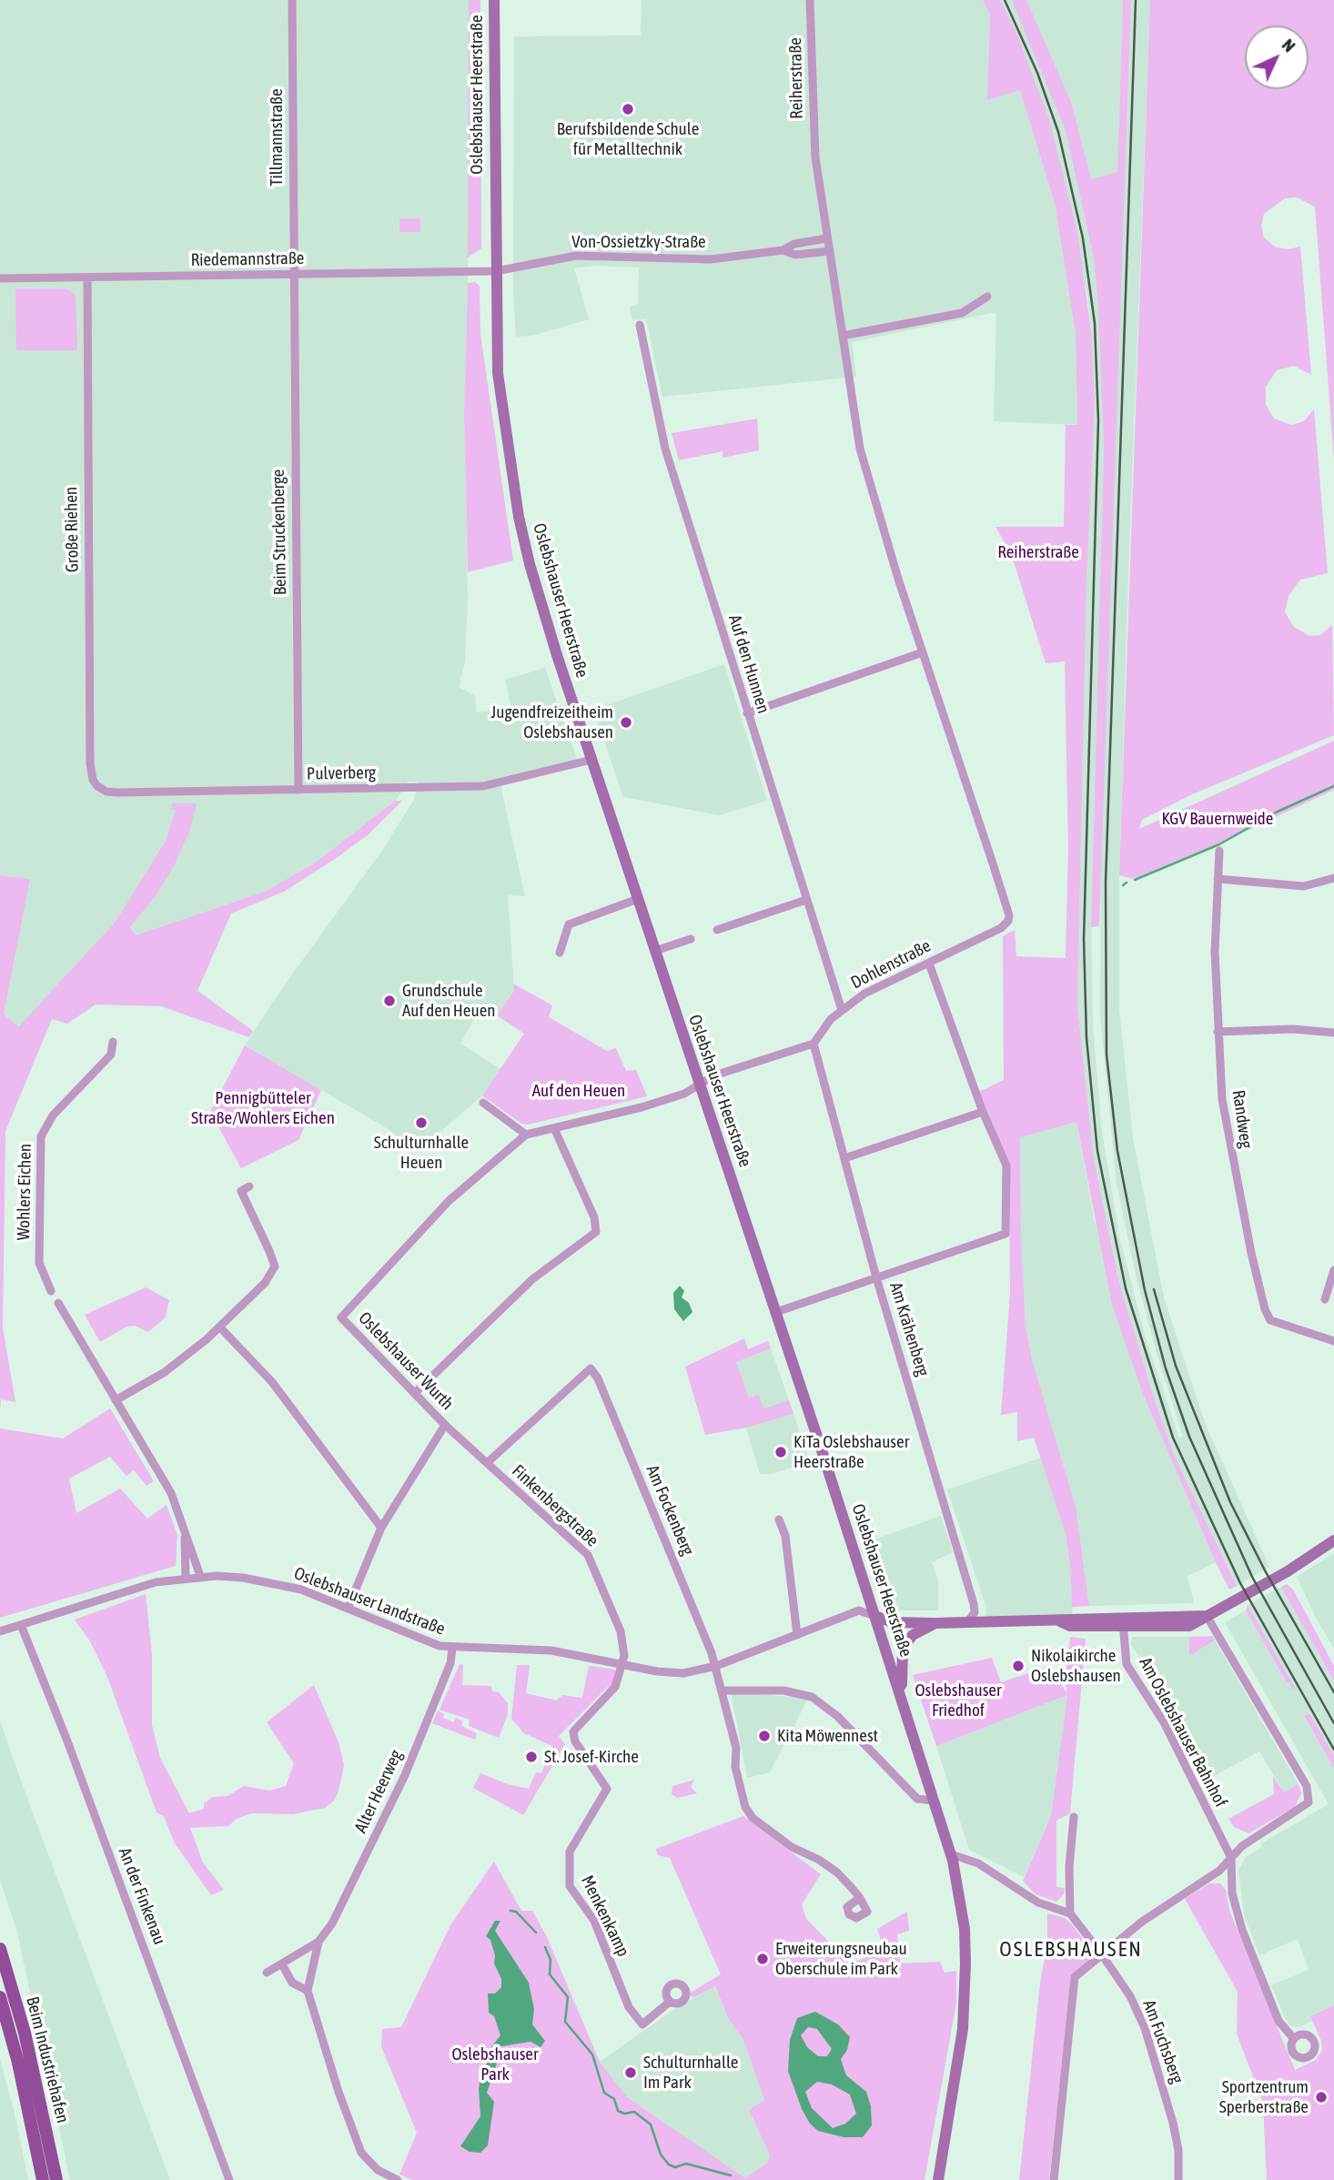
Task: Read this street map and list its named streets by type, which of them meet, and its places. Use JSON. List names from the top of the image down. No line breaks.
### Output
{"streets":{"main road":["Oslebshauser Heerstraße","Beim Industriehafen"],"street":["Reiherstraße","Tillmannstraße","Von-Ossietzky-Straße","Riedemannstraße","Große Riehen","Beim Struckenberge","Auf den Hunnen","Pulverberg","Dohlenstraße","Randweg","Wohlers Eichen","Am Krähenberg","Oslebshauser Wurth","Finkenbergstraße","Am Fockenberg","Oslebshauser Landstraße","Am Oslebshauser Bahnhof","Alter Heerweg","An der Finkenau","Menkenkamp","Am Fuchsberg"]},"crossings":[["Reiherstraße","Von-Ossietzky-Straße"],["Reiherstraße","Dohlenstraße"],["Oslebshauser Heerstraße","Von-Ossietzky-Straße"],["Oslebshauser Heerstraße","Riedemannstraße"],["Oslebshauser Heerstraße","Pulverberg"],["Oslebshauser Heerstraße","Oslebshauser Landstraße"],["Tillmannstraße","Riedemannstraße"],["Tillmannstraße","Beim Struckenberge"],["Von-Ossietzky-Straße","Riedemannstraße"],["Riedemannstraße","Große Riehen"],["Riedemannstraße","Beim Struckenberge"],["Große Riehen","Pulverberg"],["Beim Struckenberge","Pulverberg"],["Auf den Hunnen","Dohlenstraße"],["Dohlenstraße","Am Krähenberg"],["Oslebshauser Wurth","Finkenbergstraße"],["Oslebshauser Wurth","Oslebshauser Landstraße"],["Finkenbergstraße","Am Fockenberg"],["Finkenbergstraße","Oslebshauser Landstraße"],["Finkenbergstraße","Menkenkamp"],["Am Fockenberg","Oslebshauser Landstraße"],["Oslebshauser Landstraße","Alter Heerweg"],["Oslebshauser Landstraße","An der Finkenau"],["Oslebshauser Landstraße","Menkenkamp"]],"districts":["OSLEBSHAUSEN"],"parks":["Reiherstraße","KGV Bauernweide","Auf den Heuen","Pennigbütteler Straße/Wohlers Eichen","Oslebshauser Friedhof","Oslebshauser Park"],"places":["Berufsbildende Schule für Metalltechnik","Jugendfreizeitheim Oslebshausen","Grundschule Auf den Heuen","Schulturnhalle Heuen","KiTa Oslebshauser Heerstraße","Nikolaikirche Oslebshausen","Kita Möwennest","St. Josef-Kirche","Erweiterungsneubau Oberschule im Park","Schulturnhalle Im Park","Sportzentrum Sperberstraße"],"north":"top right"}
